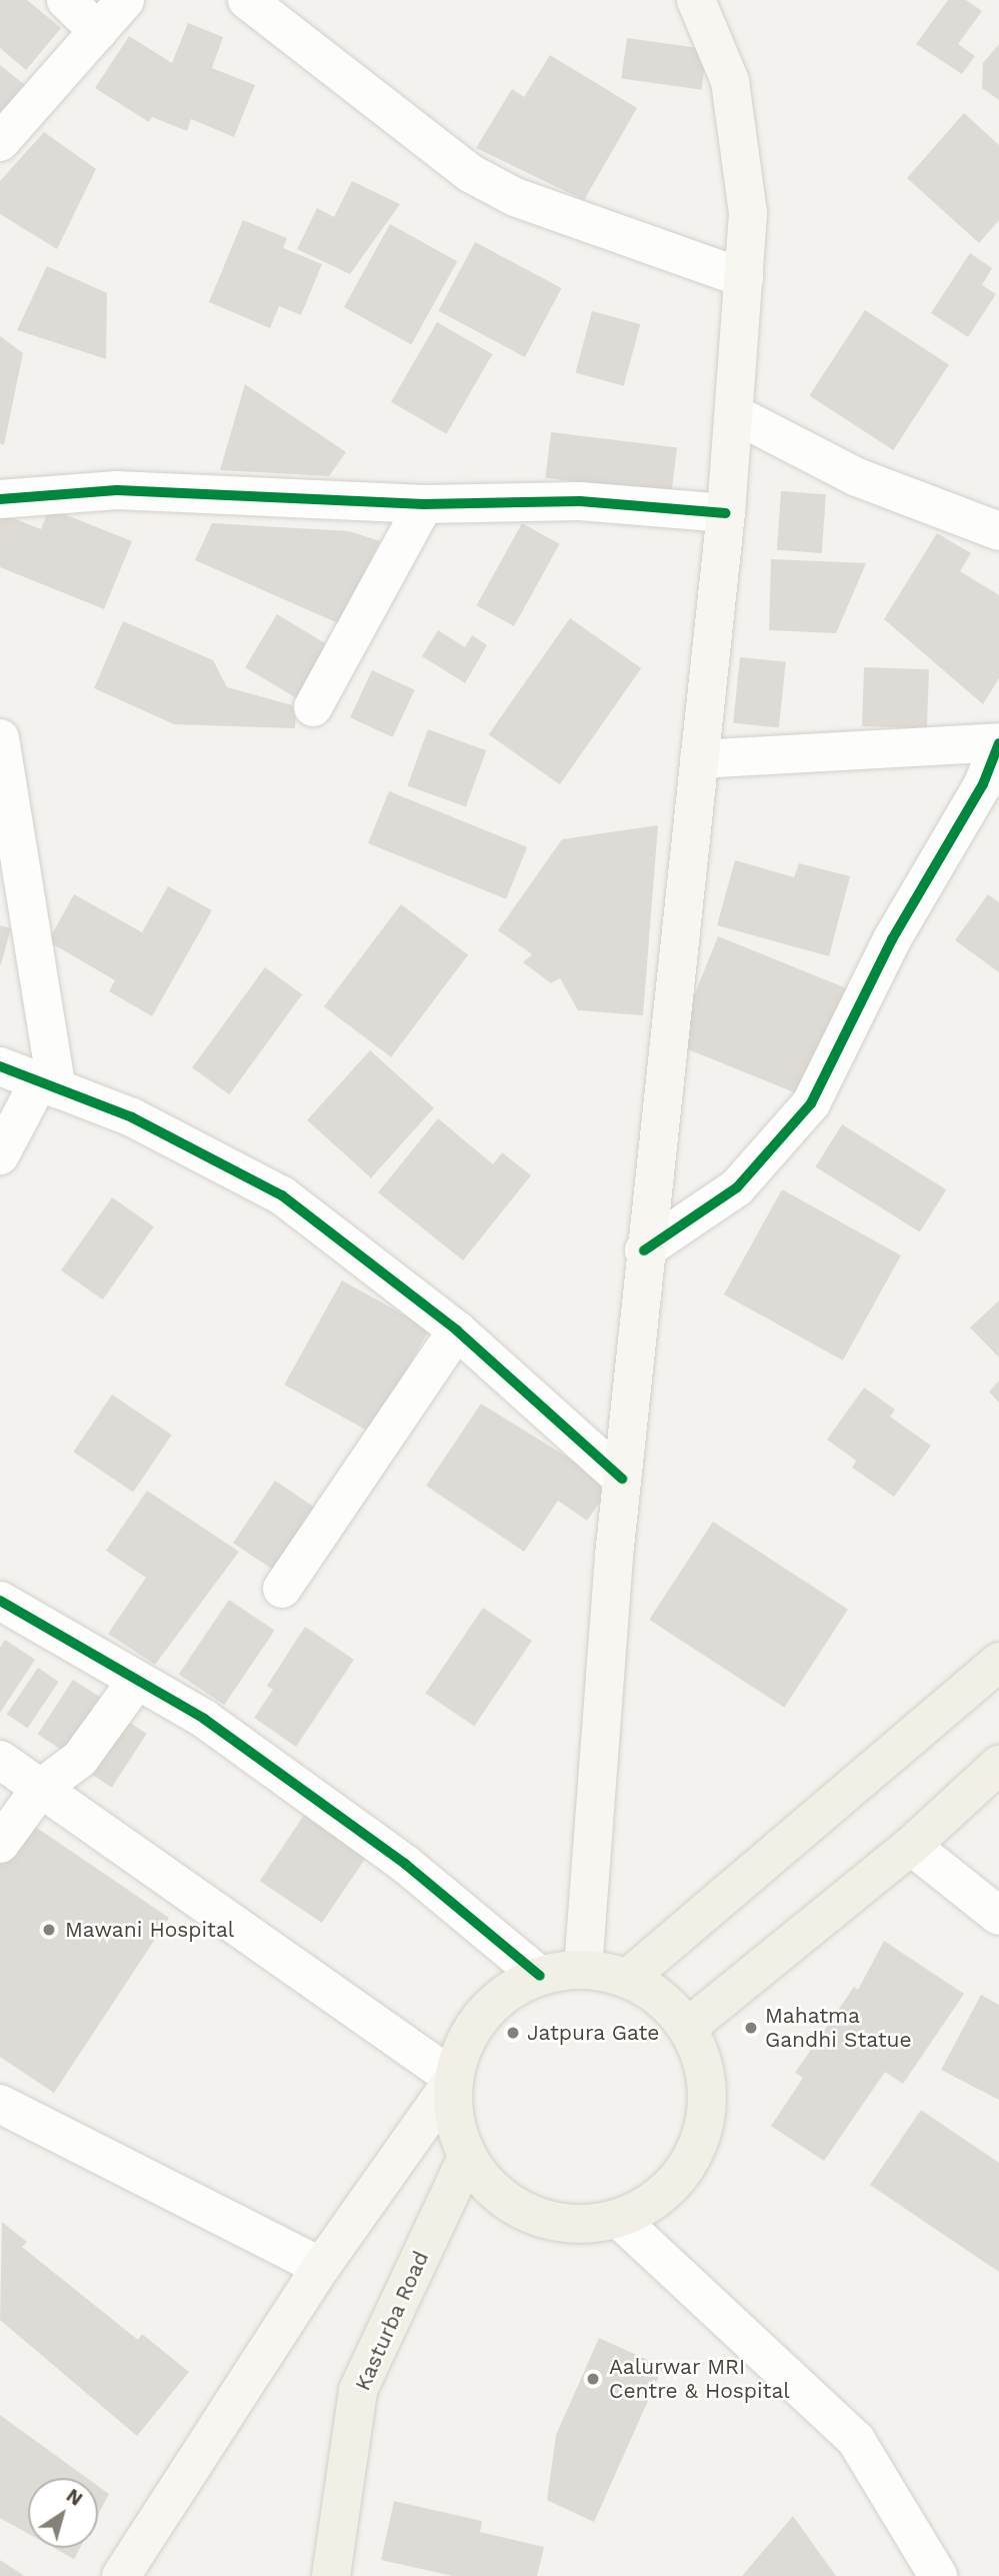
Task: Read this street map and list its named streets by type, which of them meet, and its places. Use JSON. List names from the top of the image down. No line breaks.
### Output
{"streets":{"main road":["Kasturba Road"]},"places":["Mawani Hospital","Mahatma Gandhi Statue","Jatpura Gate","Aalurwar MRI Centre & Hospital"],"north":"top right"}
